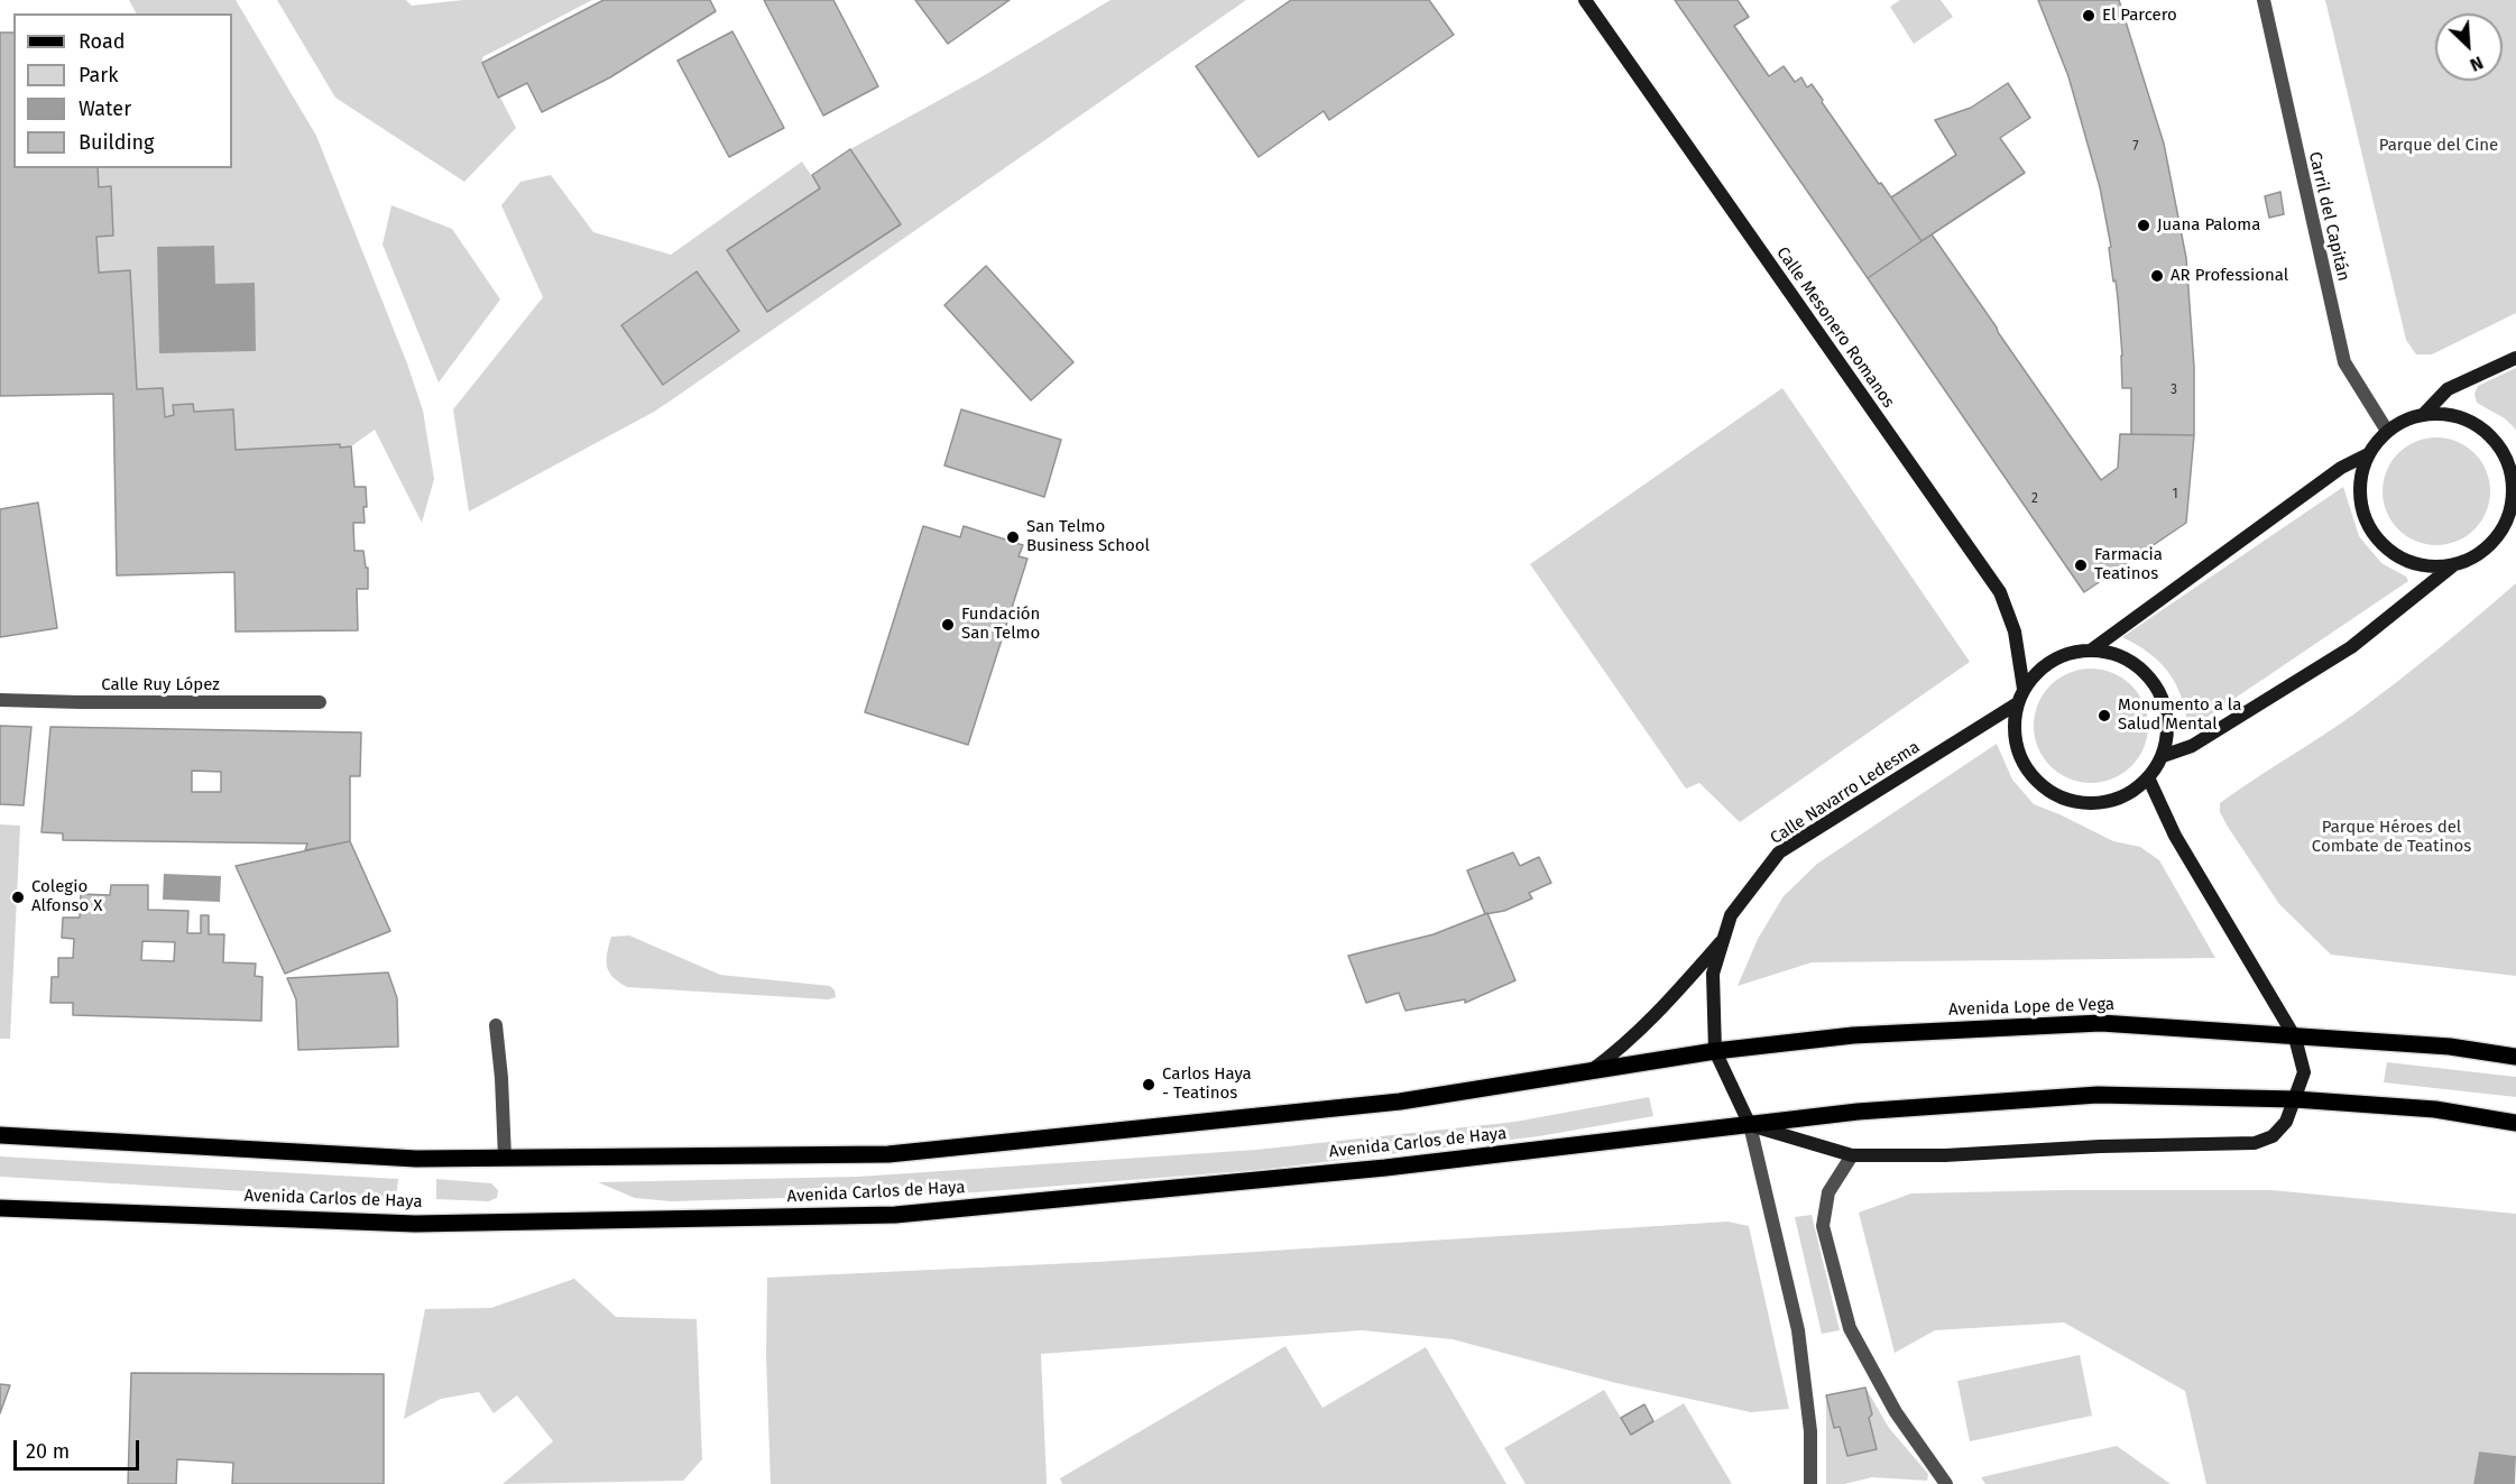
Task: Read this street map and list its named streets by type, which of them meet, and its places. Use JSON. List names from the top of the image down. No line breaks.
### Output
{"streets":{"main road":["Calle Mesonero Romanos","Calle Navarro Ledesma","Avenida Lope de Vega","Avenida Carlos de Haya"],"street":["Carril del Capitán","Calle Ruy López"]},"crossings":[["Calle Mesonero Romanos","Calle Navarro Ledesma"]],"parks":["Parque del Cine","Parque Héroes del Combate de Teatinos"],"places":["El Parcero","Juana Paloma","AR Professional","San Telmo Business School","Farmacia Teatinos","Fundación San Telmo","Monumento a la Salud Mental","Colegio Alfonso X","Carlos Haya - Teatinos"],"house_numbers":["7","3","1","2"],"legend":["Road","Park","Water","Building"],"scale_bar":"20 m","north":"bottom right"}
